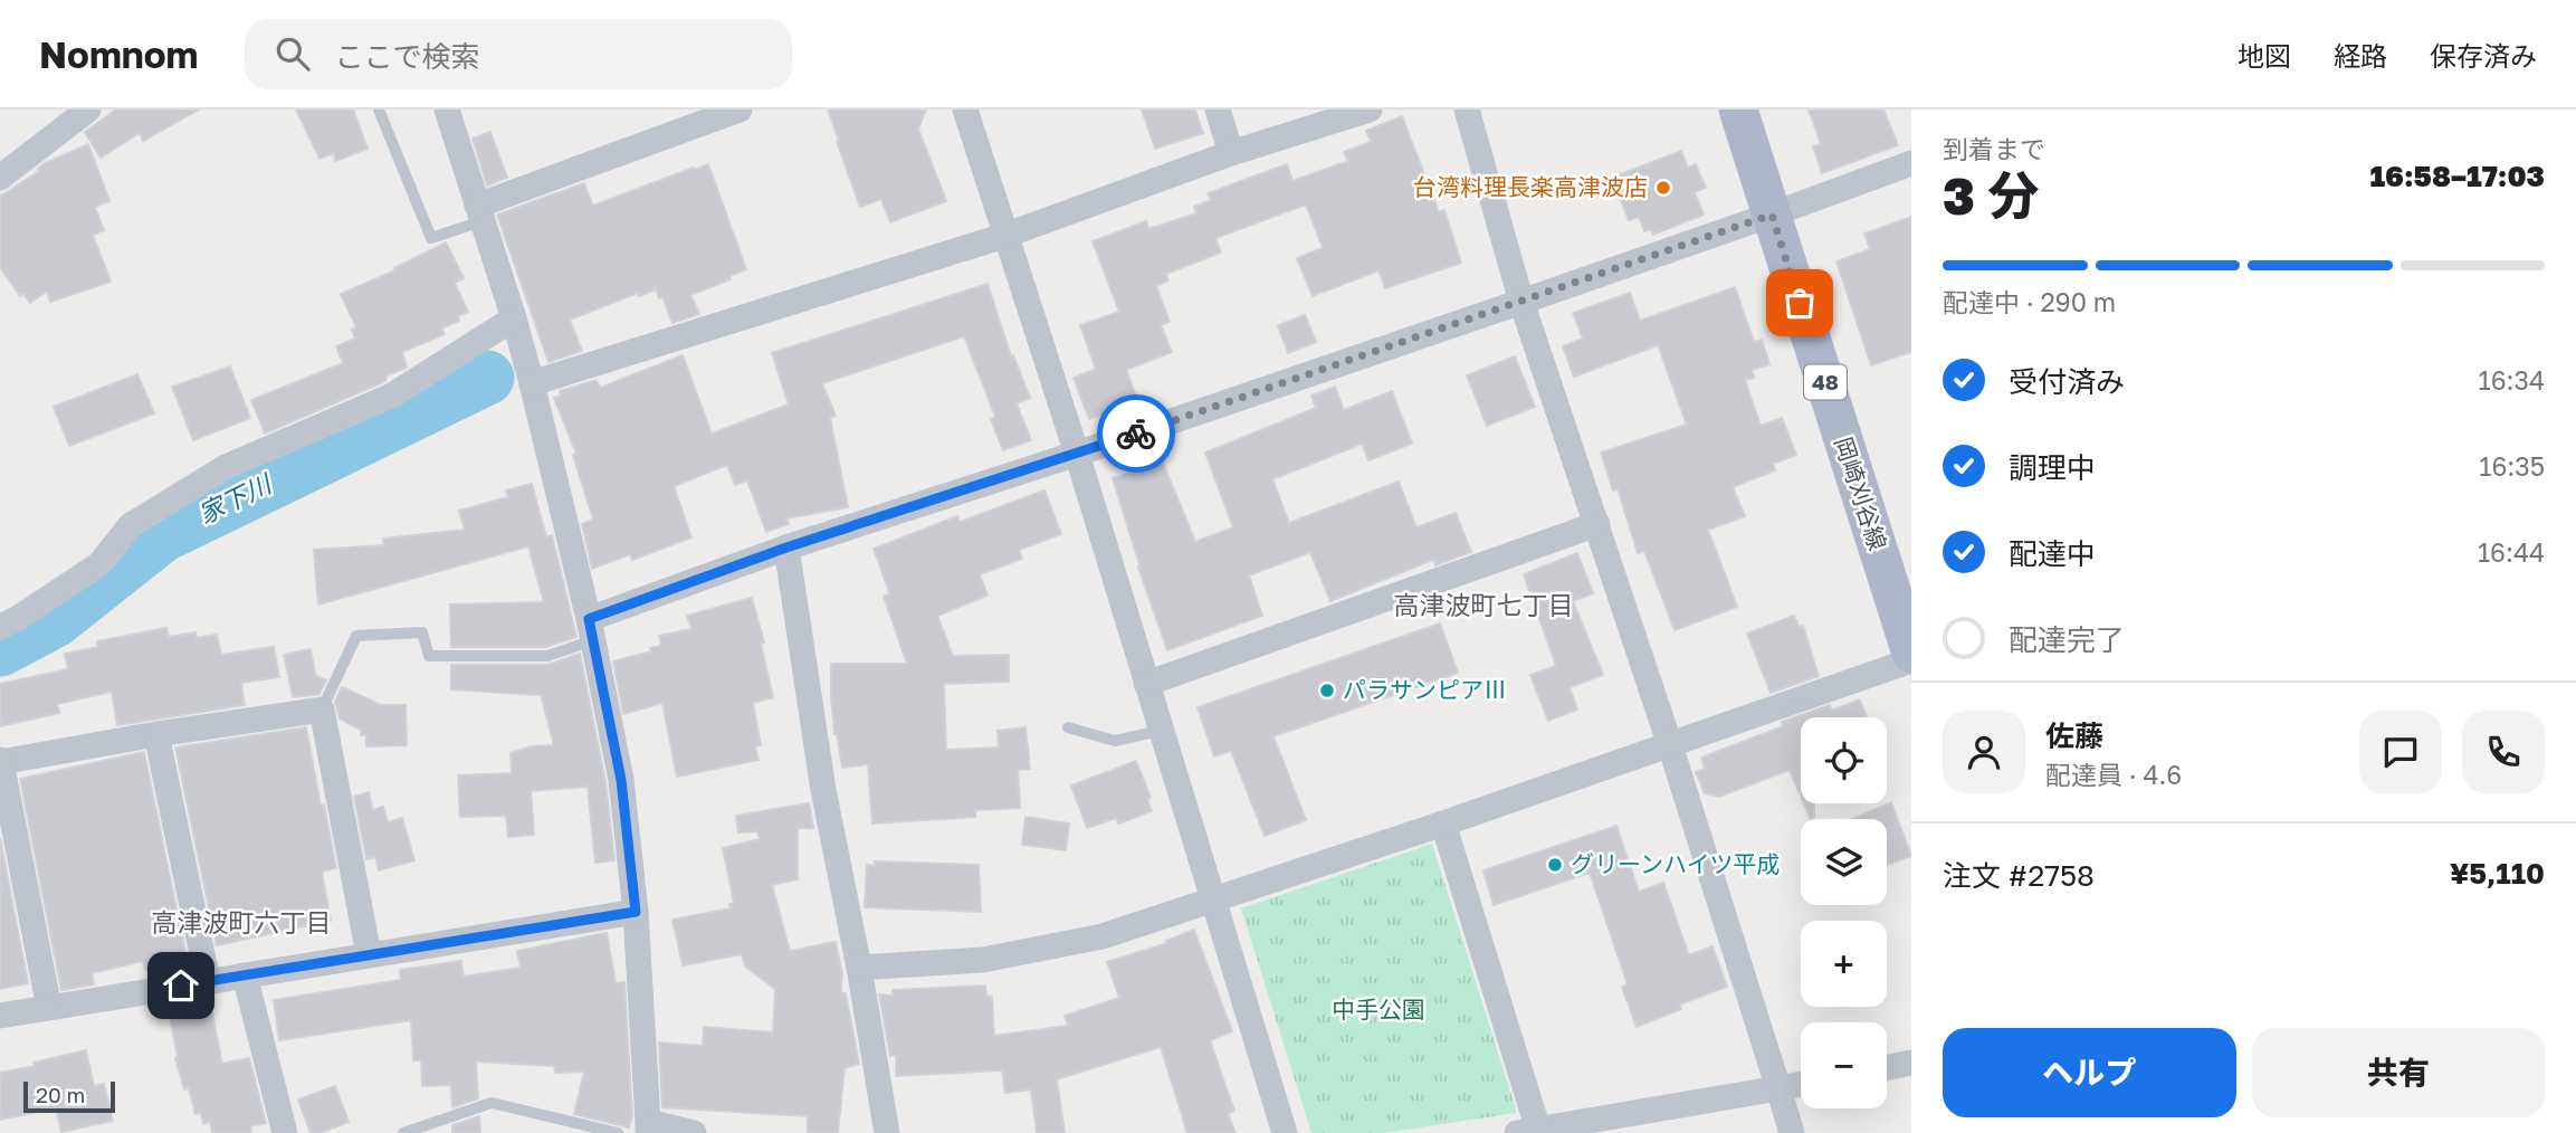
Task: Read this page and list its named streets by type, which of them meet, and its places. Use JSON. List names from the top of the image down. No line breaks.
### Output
{"streets":{"main road":["48","岡崎刈谷線"]},"districts":["高津波町七丁目","高津波町六丁目"],"water":["家下川"],"parks":["中手公園"],"places":["台湾料理長楽高津波店","パラサンピアⅢ","グリーンハイツ平成"],"scale_bar":"20 m","page":{"header":"Nomnom","search":"ここで検索","nav":["地図","経路","保存済み"],"heading":["3 分","到着まで","16:58–17:03"],"panel":["佐藤","配達員 · 4.6","注文 #2758","¥5,110"],"bar":"配達中 · 290 m","list":[["受付済み","16:34"],["調理中","16:35"],["配達中","16:44"],"配達完了"],"map_buttons":["+","−"],"buttons":["ヘルプ","共有"],"scale":"20 m"}}
